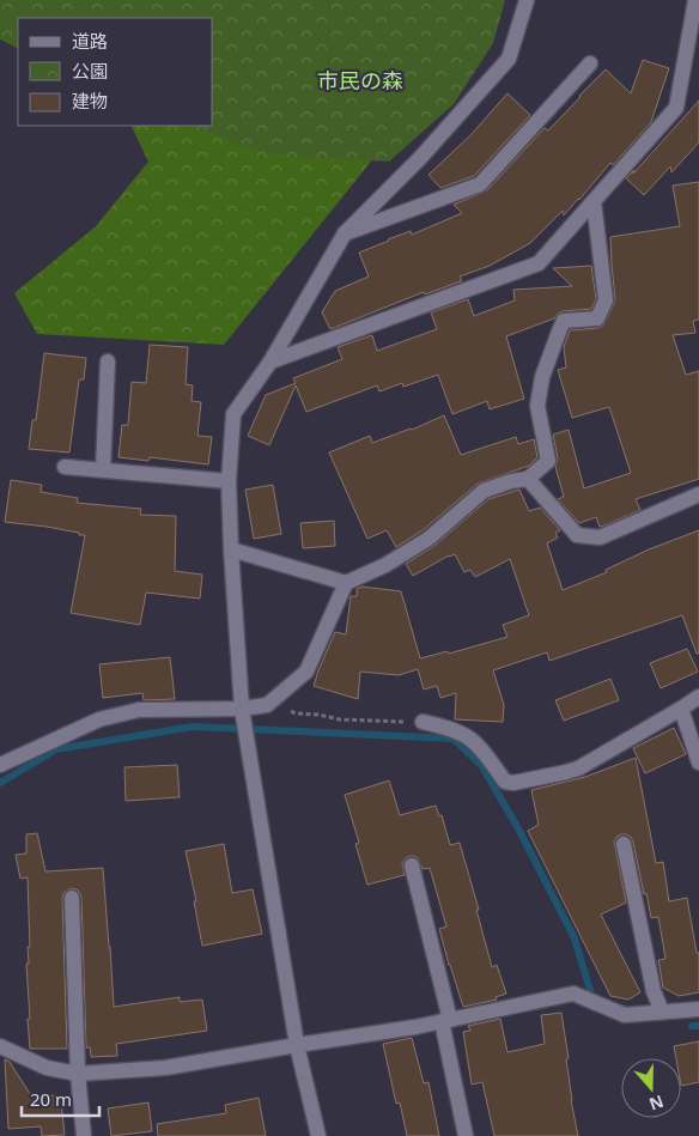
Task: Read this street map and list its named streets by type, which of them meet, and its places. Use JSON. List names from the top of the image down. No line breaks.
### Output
{"parks":["市民の森"],"legend":["道路","公園","建物"],"scale_bar":"20 m","north":"bottom"}
